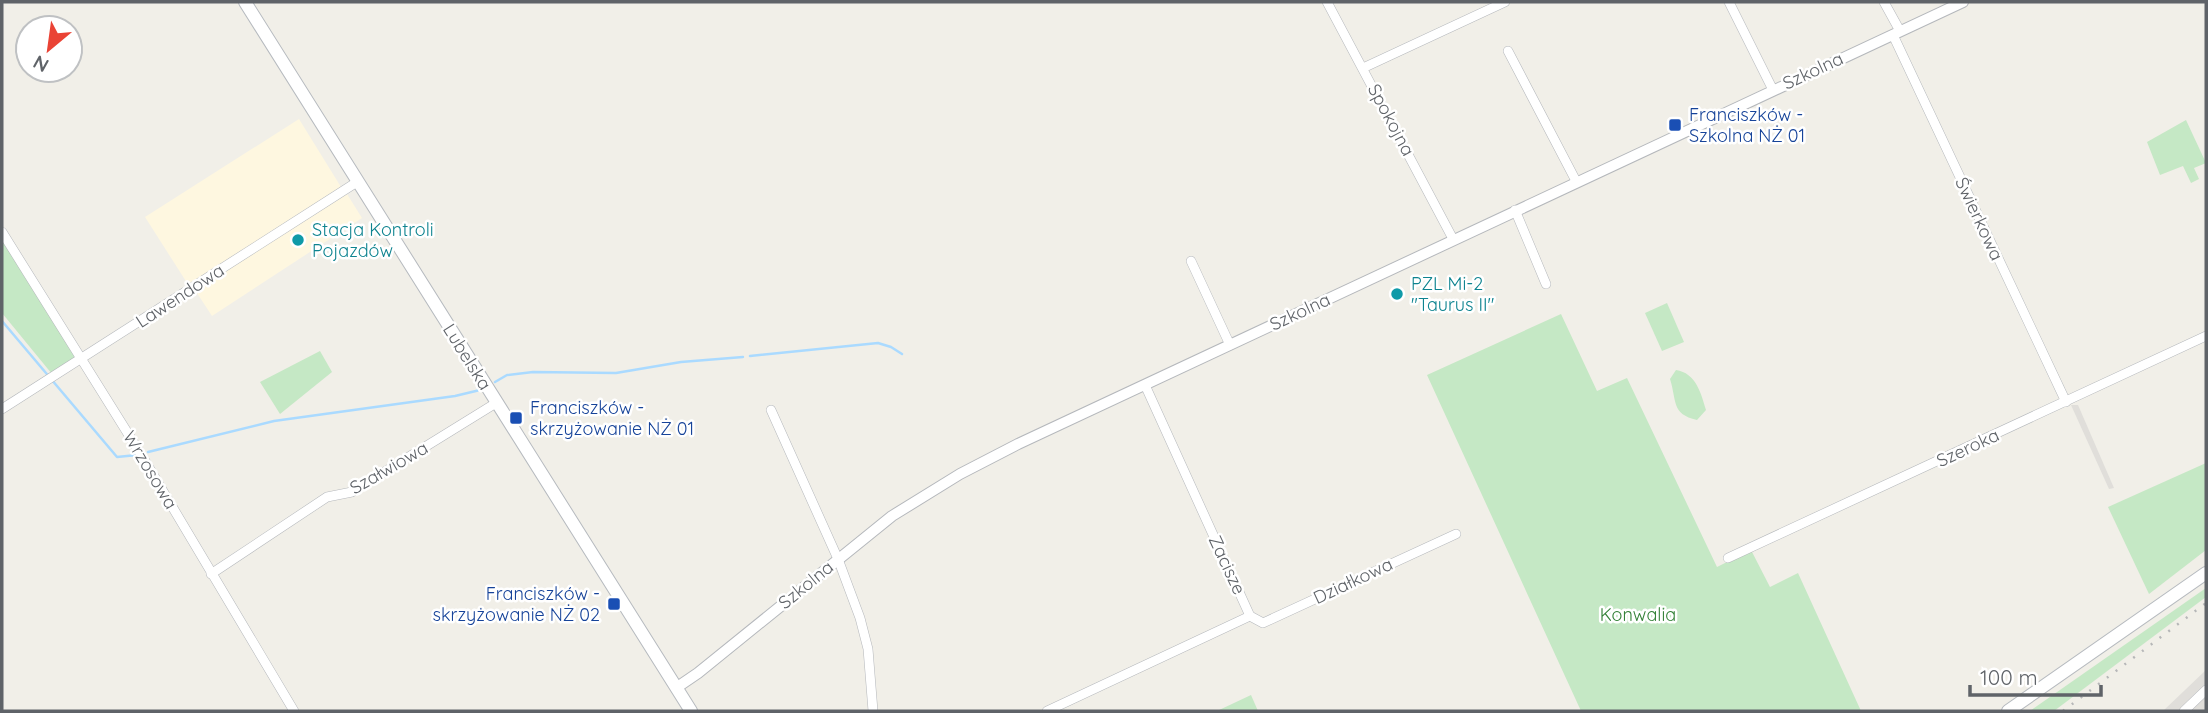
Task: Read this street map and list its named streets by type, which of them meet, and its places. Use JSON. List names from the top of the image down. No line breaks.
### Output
{"streets":{"main road":["Lubelska"],"street":["Szkolna","Spokojna","Świerkowa","Lawendowa","Szeroka","Szałwiowa","Wrzosowa","Zacisze","Działkowa"]},"crossings":[["Szkolna","Spokojna"],["Szkolna","Świerkowa"],["Szkolna","Lubelska"],["Szkolna","Zacisze"],["Świerkowa","Szeroka"],["Lawendowa","Lubelska"],["Lawendowa","Wrzosowa"],["Lubelska","Szałwiowa"],["Szałwiowa","Wrzosowa"],["Zacisze","Działkowa"]],"parks":["Konwalia"],"places":{"transit":["Franciszków - Szkolna NŻ 01","Franciszków - skrzyżowanie NŻ 01","Franciszków - skrzyżowanie NŻ 02"],"other":["Stacja Kontroli Pojazdów","PZL Mi-2 \"Taurus II\""]},"scale_bar":"100 m","north":"bottom left"}
